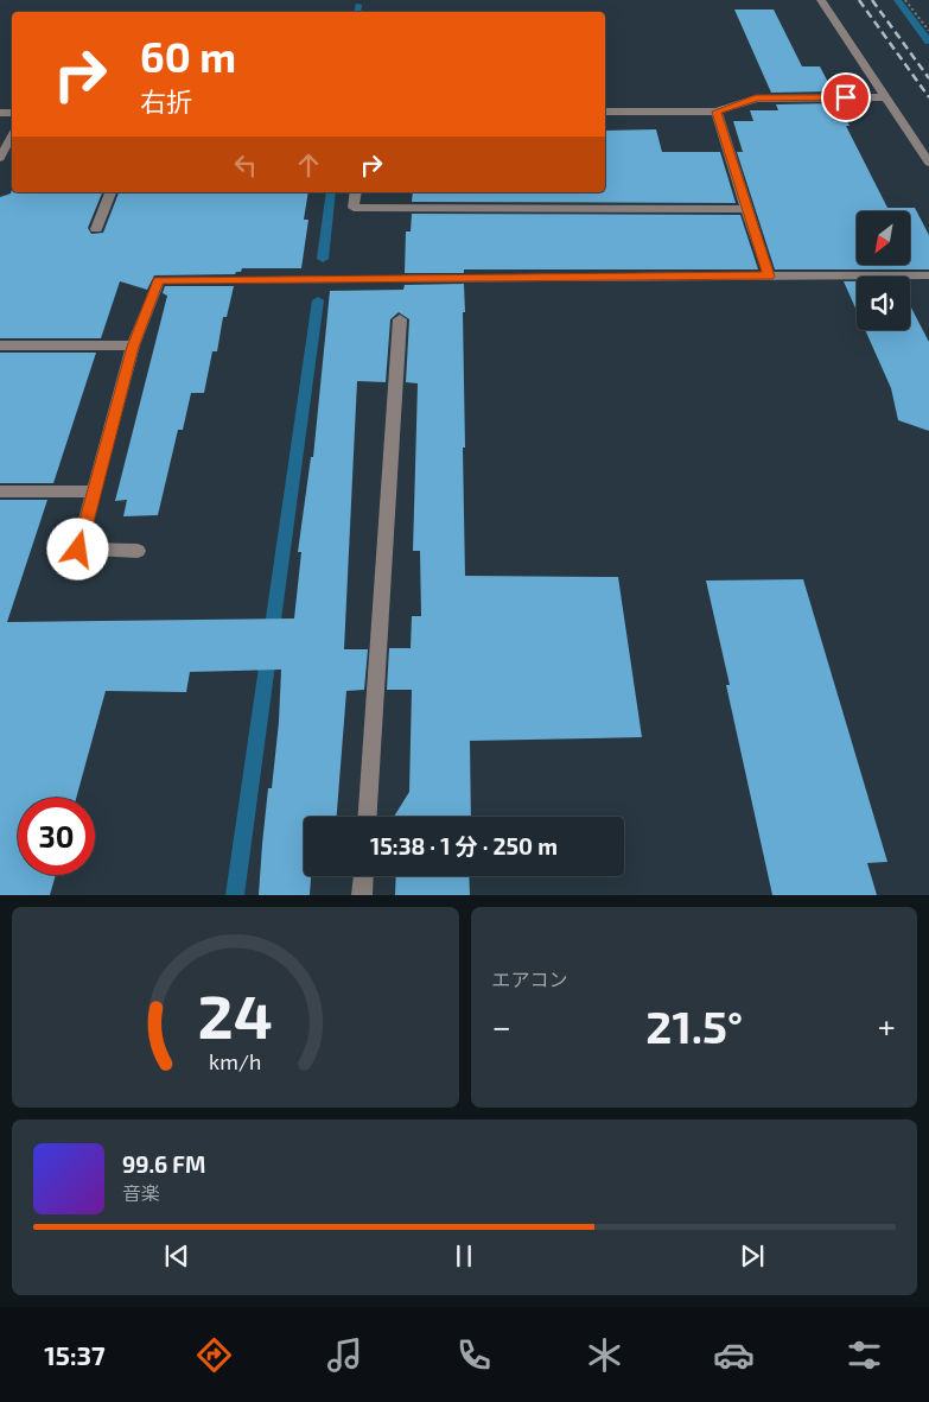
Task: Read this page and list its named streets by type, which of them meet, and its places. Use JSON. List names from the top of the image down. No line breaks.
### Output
{"north":"bottom left","page":{"turn":["60 m","右折"],"limit":"30","trip":"15:38 · 1 分 · 250 m","tile":"エアコン","heat":["−","21.5°","+"],"song":["99.6 FM","音楽"],"tabs":"15:37","gauge":["24","km/h"]}}
